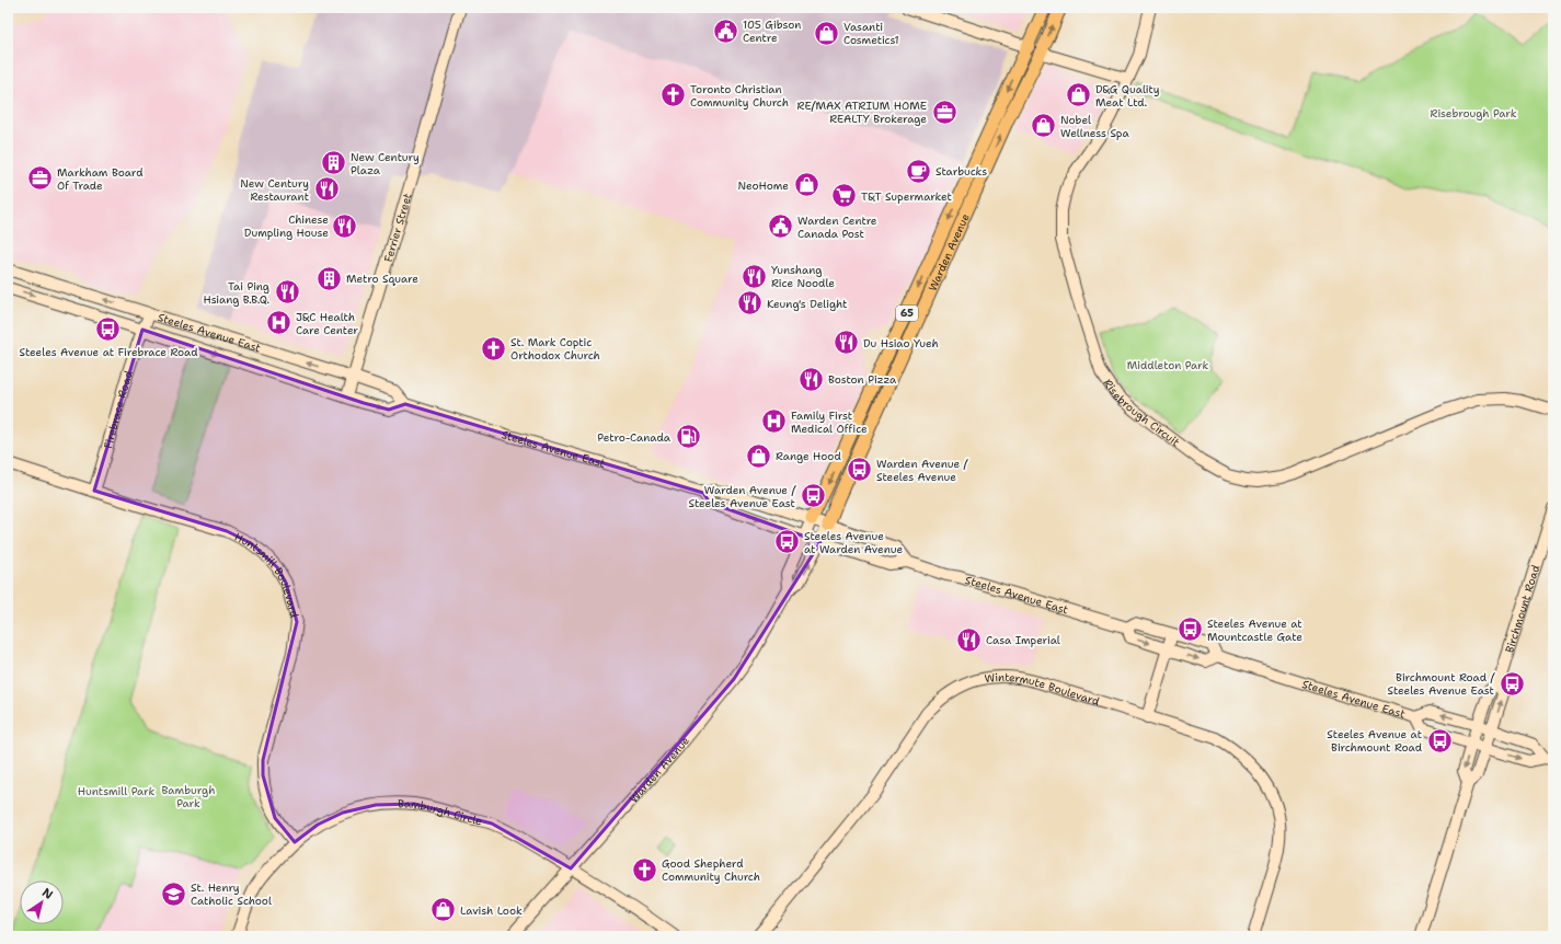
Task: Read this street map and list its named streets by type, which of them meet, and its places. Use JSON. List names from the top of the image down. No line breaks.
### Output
{"streets":{"main road":["Ferrier Street","Warden Avenue","65","Steeles Avenue East","Firebrace Road","Risebrough Circuit","Huntsmill Boulevard","Birchmount Road","Wintermute Boulevard","Bamburgh Circle"]},"crossings":[["Ferrier Street","Steeles Avenue East"],["Warden Avenue","Steeles Avenue East"],["Warden Avenue","Bamburgh Circle"],["Steeles Avenue East","Firebrace Road"],["Steeles Avenue East","Birchmount Road"],["Firebrace Road","Huntsmill Boulevard"],["Huntsmill Boulevard","Bamburgh Circle"]],"parks":["Risebrough Park","Middleton Park","Bamburgh Park","Huntsmill Park"],"places":{"public building":["105 Gibson Centre","Warden Centre Canada Post"],"shop":["Vasanti Cosmetics1","D&G Quality Meat Ltd.","Nobel Wellness Spa","NeoHome","Range Hood","Lavish Look"],"church":["Toronto Christian Community Church","St. Mark Coptic Orthodox Church","Good Shepherd Community Church"],"office":["RE/MAX ATRIUM HOME REALTY Brokerage","Markham Board Of Trade"],"building":["New Century Plaza","Metro Square"],"cafe":["Starbucks"],"restaurant":["New Century Restaurant","Chinese Dumpling House","Yunshang Rice Noodle","Tai Ping Hsiang B.B.Q.","Keung's Delight","Du Hsiao Yueh","Boston Pizza","Casa Imperial"],"supermarket":["T&T Supermarket"],"hospital":["J&C Health Care Center","Family First Medical Office"],"bus stop":["Steeles Avenue at Firebrace Road","Warden Avenue / Steeles Avenue","Warden Avenue / Steeles Avenue East","Steeles Avenue at Warden Avenue","Steeles Avenue at Mountcastle Gate","Birchmount Road / Steeles Avenue East","Steeles Avenue at Birchmount Road"],"fuel station":["Petro-Canada"],"school or university":["St. Henry Catholic School"]},"north":"top right"}
